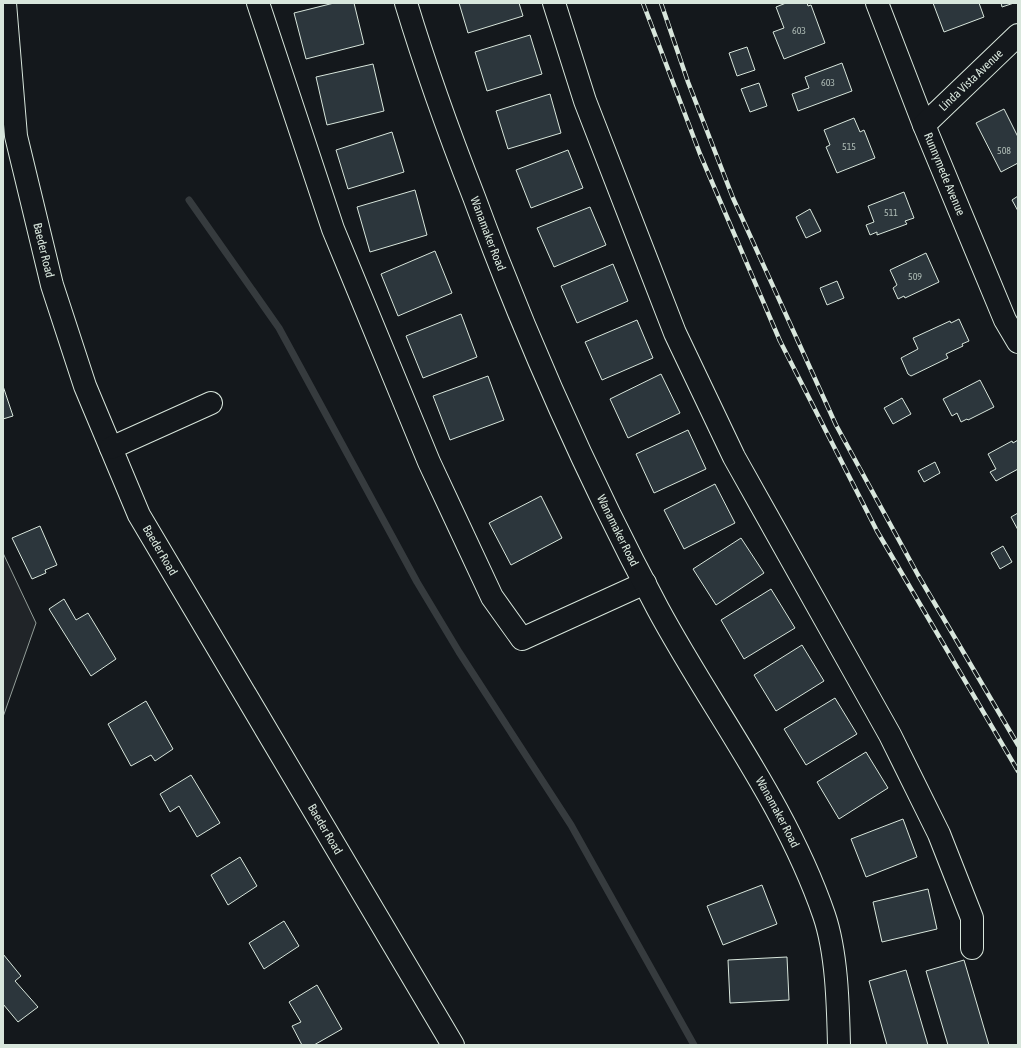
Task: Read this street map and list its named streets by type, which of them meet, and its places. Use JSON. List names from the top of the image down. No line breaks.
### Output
{"streets":{"street":["Linda Vista Avenue","Runnymede Avenue","Wanamaker Road","Baeder Road"]},"crossings":[["Linda Vista Avenue","Runnymede Avenue"]],"house_numbers":["603","603","515","508","511","509"]}
